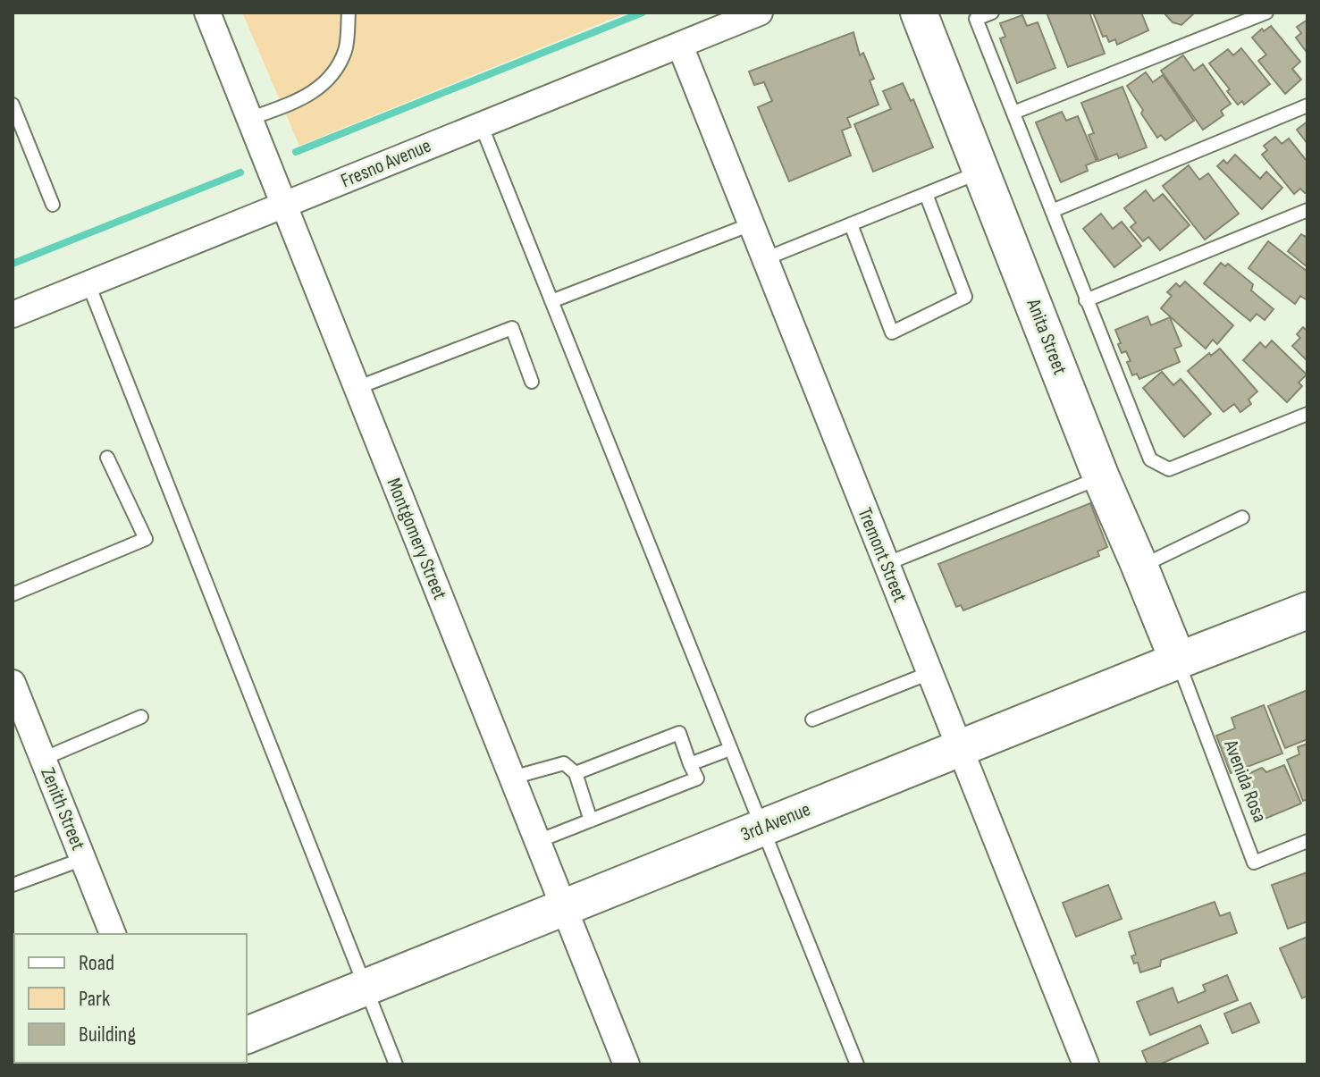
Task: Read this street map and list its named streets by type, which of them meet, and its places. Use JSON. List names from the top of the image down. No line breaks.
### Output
{"streets":{"main road":["Anita Street","3rd Avenue"],"street":["Fresno Avenue","Montgomery Street","Tremont Street","Zenith Street"],"lane":["Avenida Rosa"]},"crossings":[["Fresno Avenue","Montgomery Street"],["Fresno Avenue","Tremont Street"],["Anita Street","Avenida Rosa"],["Anita Street","3rd Avenue"],["Montgomery Street","3rd Avenue"],["Tremont Street","3rd Avenue"],["Avenida Rosa","3rd Avenue"]],"legend":["Road","Park","Building"]}
